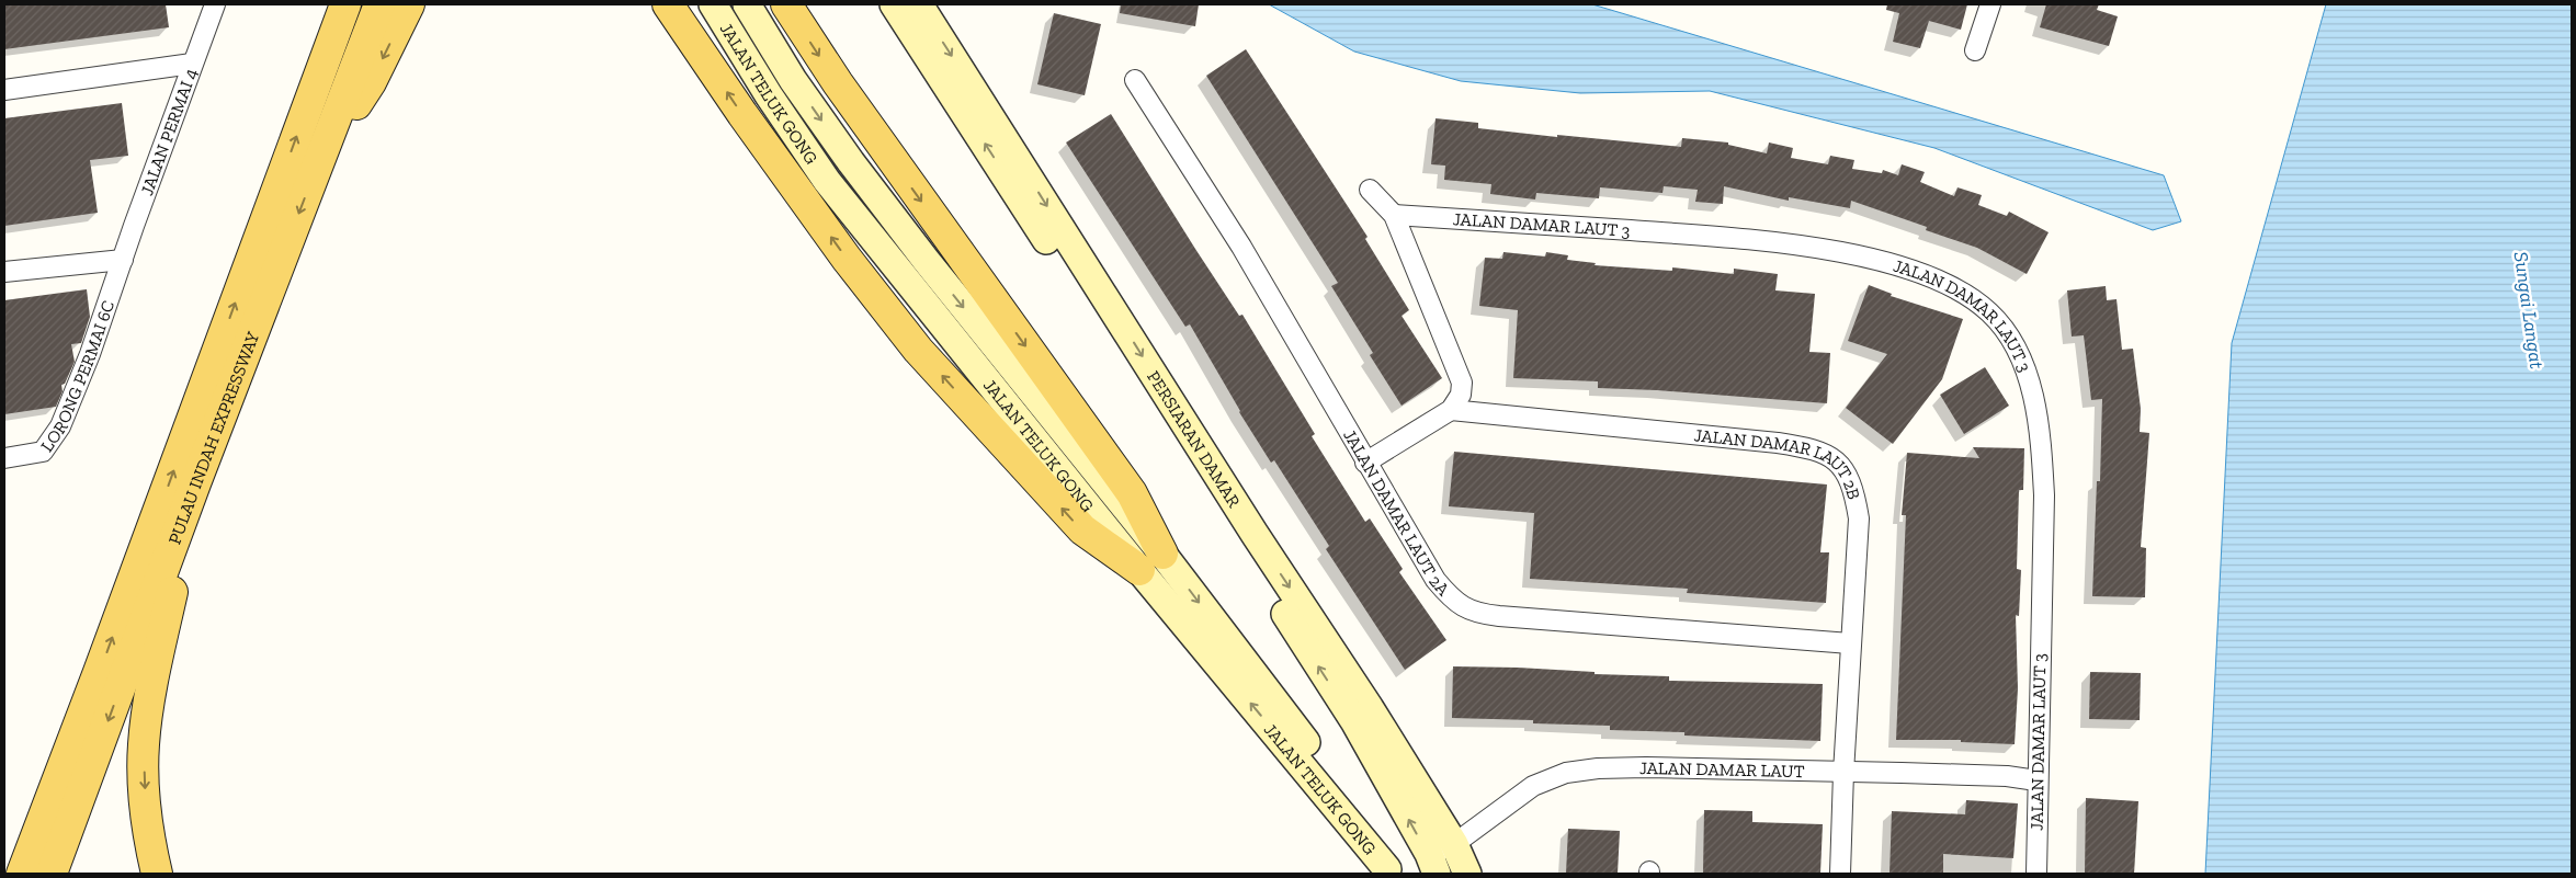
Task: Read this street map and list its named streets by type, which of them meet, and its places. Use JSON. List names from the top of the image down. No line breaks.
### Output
{"streets":{"main road":["PULAU INDAH EXPRESSWAY"],"street":["JALAN TELUK GONG","JALAN PERMAI 4","JALAN DAMAR LAUT 3","LORONG PERMAI 6C","PERSIARAN DAMAR","JALAN DAMAR LAUT 2B","JALAN DAMAR LAUT 2A","JALAN DAMAR LAUT"]},"crossings":[["JALAN PERMAI 4","LORONG PERMAI 6C"],["JALAN DAMAR LAUT 3","JALAN DAMAR LAUT"],["PERSIARAN DAMAR","JALAN DAMAR LAUT"],["JALAN DAMAR LAUT 2B","JALAN DAMAR LAUT 2A"],["JALAN DAMAR LAUT 2B","JALAN DAMAR LAUT"]],"water":["Sungai Langat"]}
